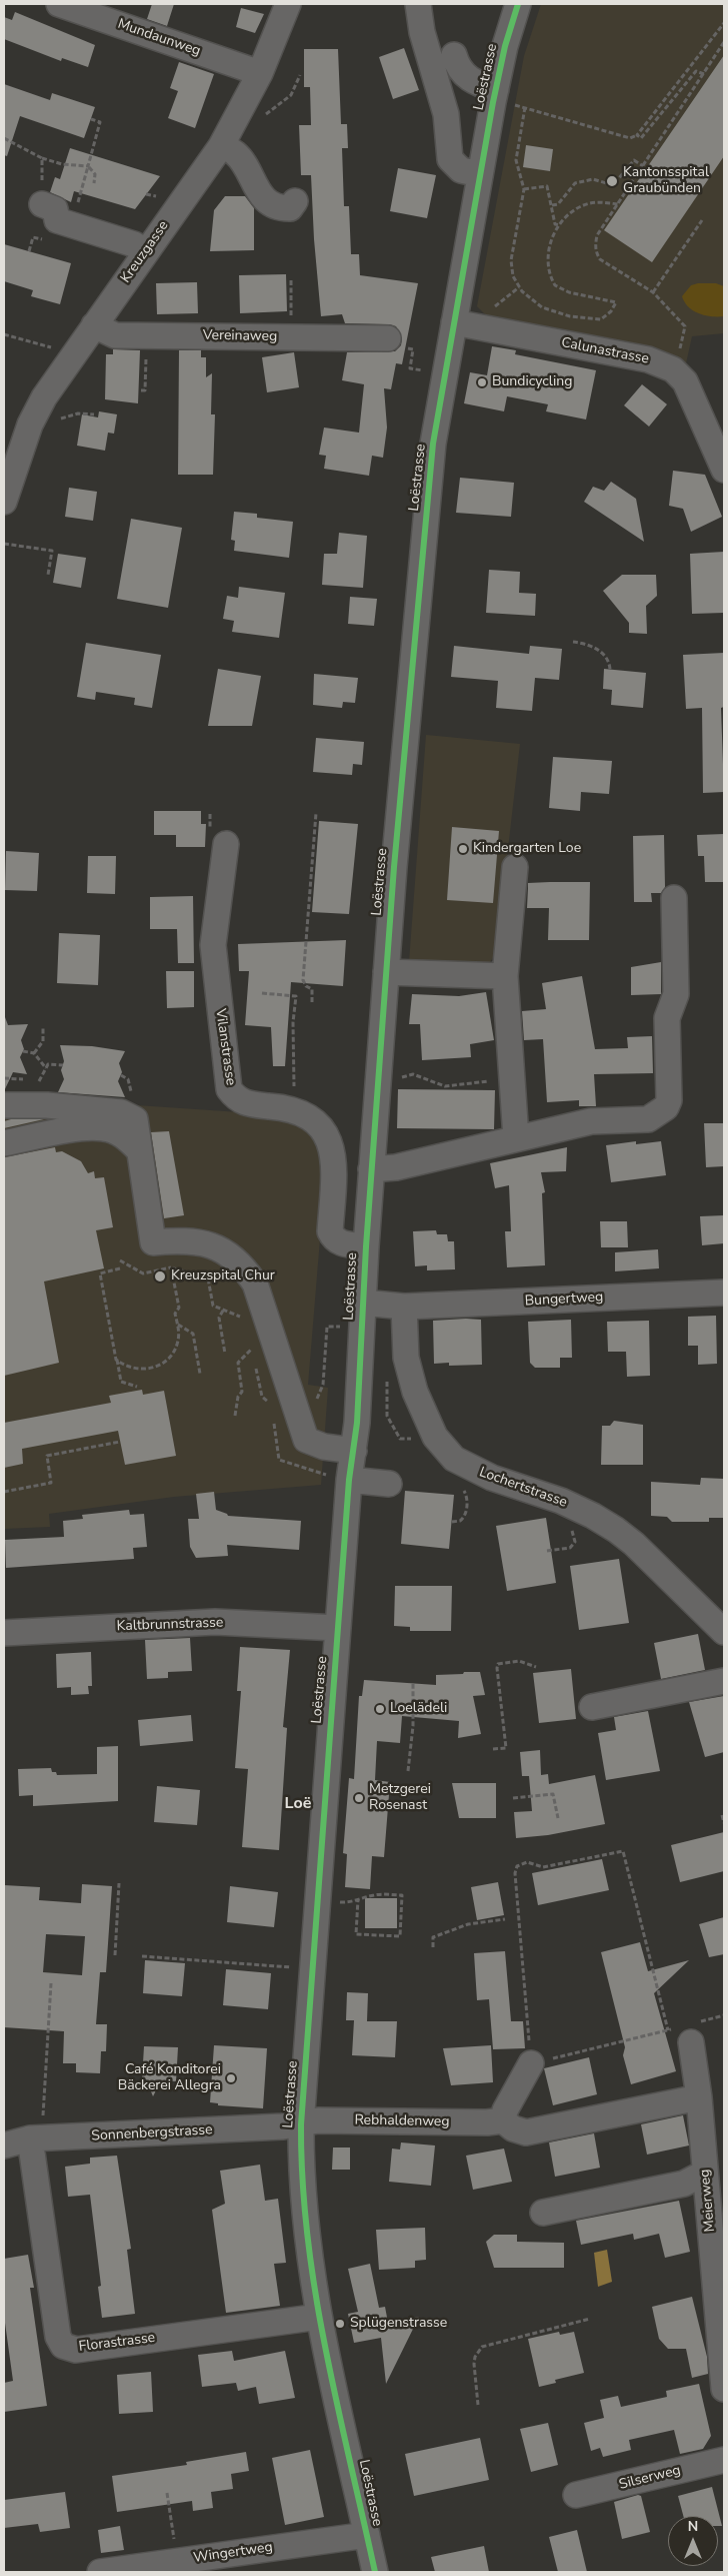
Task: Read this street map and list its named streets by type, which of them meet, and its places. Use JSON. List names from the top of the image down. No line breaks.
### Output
{"streets":{"street":["Mundaunweg","Loëstrasse","Kreuzgasse","Vereinaweg","Calunastrasse","Vilanstrasse","Bungertweg","Lochertstrasse","Kaltbrunnstrasse","Rebhaldenweg","Sonnenbergstrasse","Meierweg","Florastrasse","Silserweg","Wingertweg"]},"crossings":[["Mundaunweg","Kreuzgasse"],["Loëstrasse","Calunastrasse"],["Loëstrasse","Vilanstrasse"],["Loëstrasse","Kaltbrunnstrasse"],["Loëstrasse","Rebhaldenweg"],["Loëstrasse","Sonnenbergstrasse"],["Loëstrasse","Florastrasse"],["Loëstrasse","Wingertweg"],["Kreuzgasse","Vereinaweg"],["Bungertweg","Lochertstrasse"],["Rebhaldenweg","Sonnenbergstrasse"],["Sonnenbergstrasse","Florastrasse"]],"districts":["Loë"],"places":["Kantonsspital Graubünden","Bundicycling","Kindergarten Loe","Kreuzspital Chur","Loelädeli","Metzgerei Rosenast","Café Konditorei Bäckerei Allegra","Splügenstrasse"],"north":"top"}
